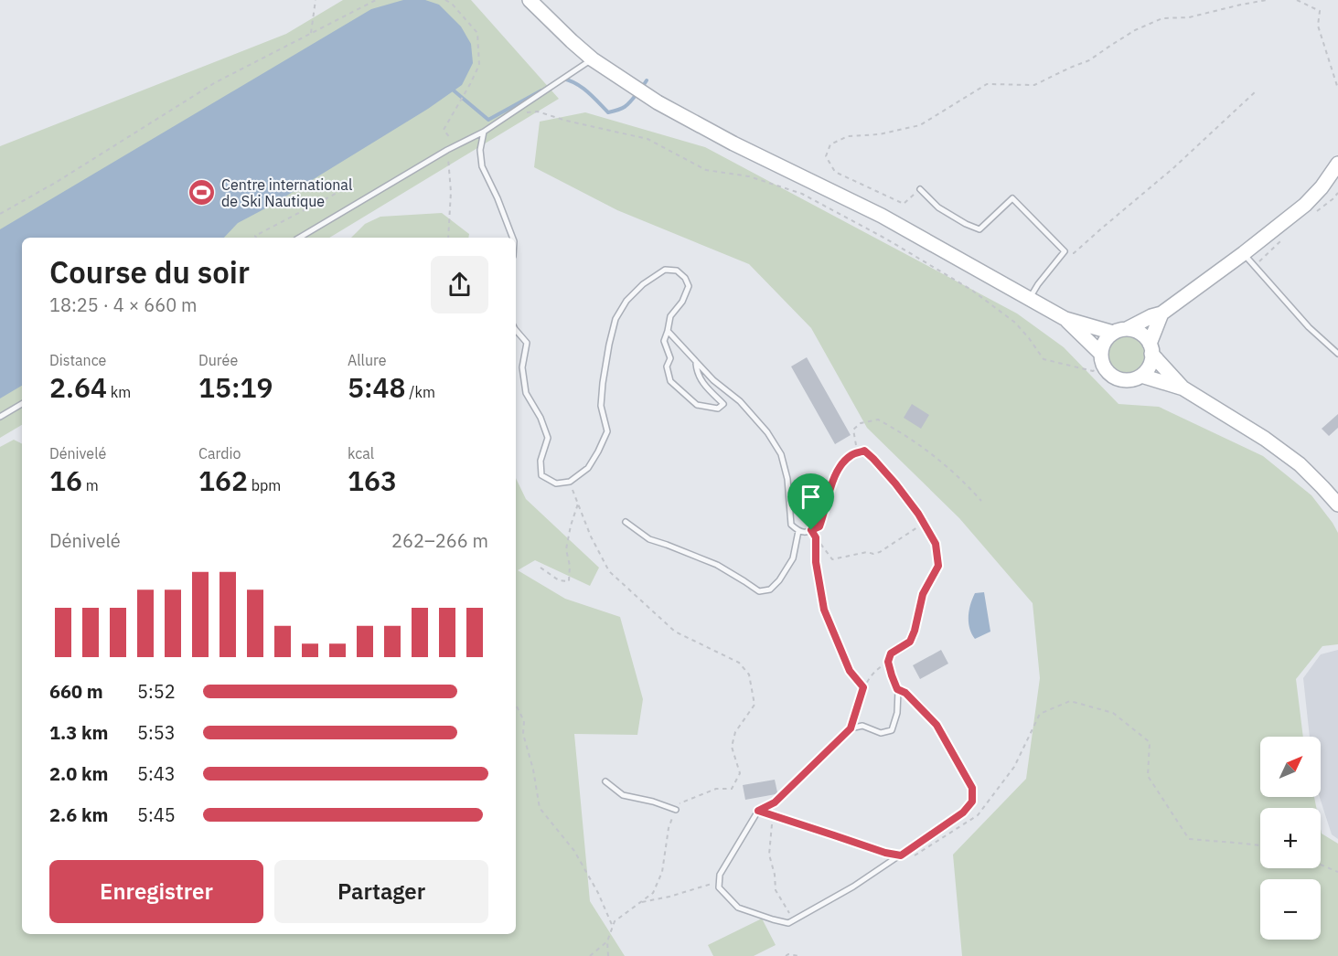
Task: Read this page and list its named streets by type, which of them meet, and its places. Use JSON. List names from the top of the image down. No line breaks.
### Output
{"places":{"sports":["Centre international de Ski Nautique"]},"north":"top right","page":{"heading":["Course du soir","18:25 · 4 × 660 m"],"stats":[["Distance","2.64 km"],["Durée","15:19"],["Allure","5:48 /km"],["Dénivelé","16 m"],["Cardio","162 bpm"],["kcal","163"]],"chart":["Dénivelé","262–266 m"],"list":[{"name":"660 m","note":"5:52"},{"name":"1.3 km","note":"5:53"},{"name":"2.0 km","note":"5:43"},{"name":"2.6 km","note":"5:45"}],"map_buttons":["+","−"],"buttons":["Enregistrer","Partager"]}}
